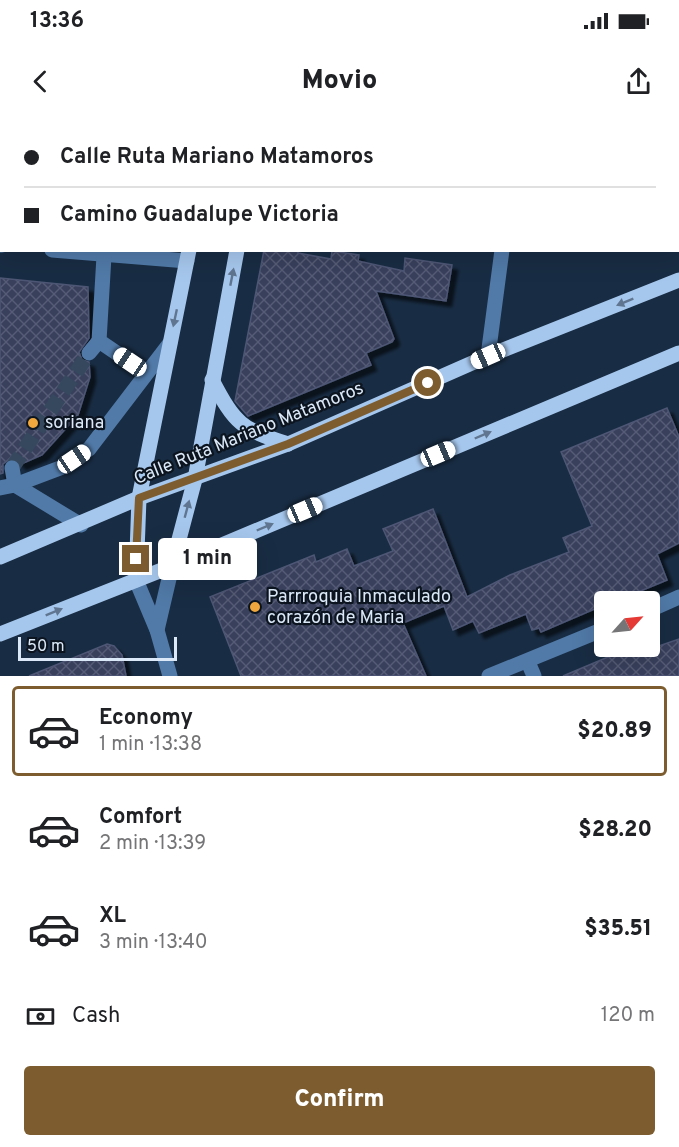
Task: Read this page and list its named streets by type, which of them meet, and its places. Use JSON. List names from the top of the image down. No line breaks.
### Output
{"streets":{"main road":["Calle Ruta Mariano Matamoros"]},"places":["soriana","Parrroquia Inmaculado corazón de Maria"],"scale_bar":"50 m","north":"top right","page":{"status":"13:36","header":"Movio","banner":["Calle Ruta Mariano Matamoros","Camino Guadalupe Victoria"],"bubble":"1 min","scale":"50 m","list":[{"name":"Economy","note":"1 min · 13:38","value":"$20.89"},{"name":"Comfort","note":"2 min · 13:39","value":"$28.20"},{"name":"XL","note":"3 min · 13:40","value":"$35.51"}],"pay":["Cash","120 m"],"buttons":"Confirm"}}
